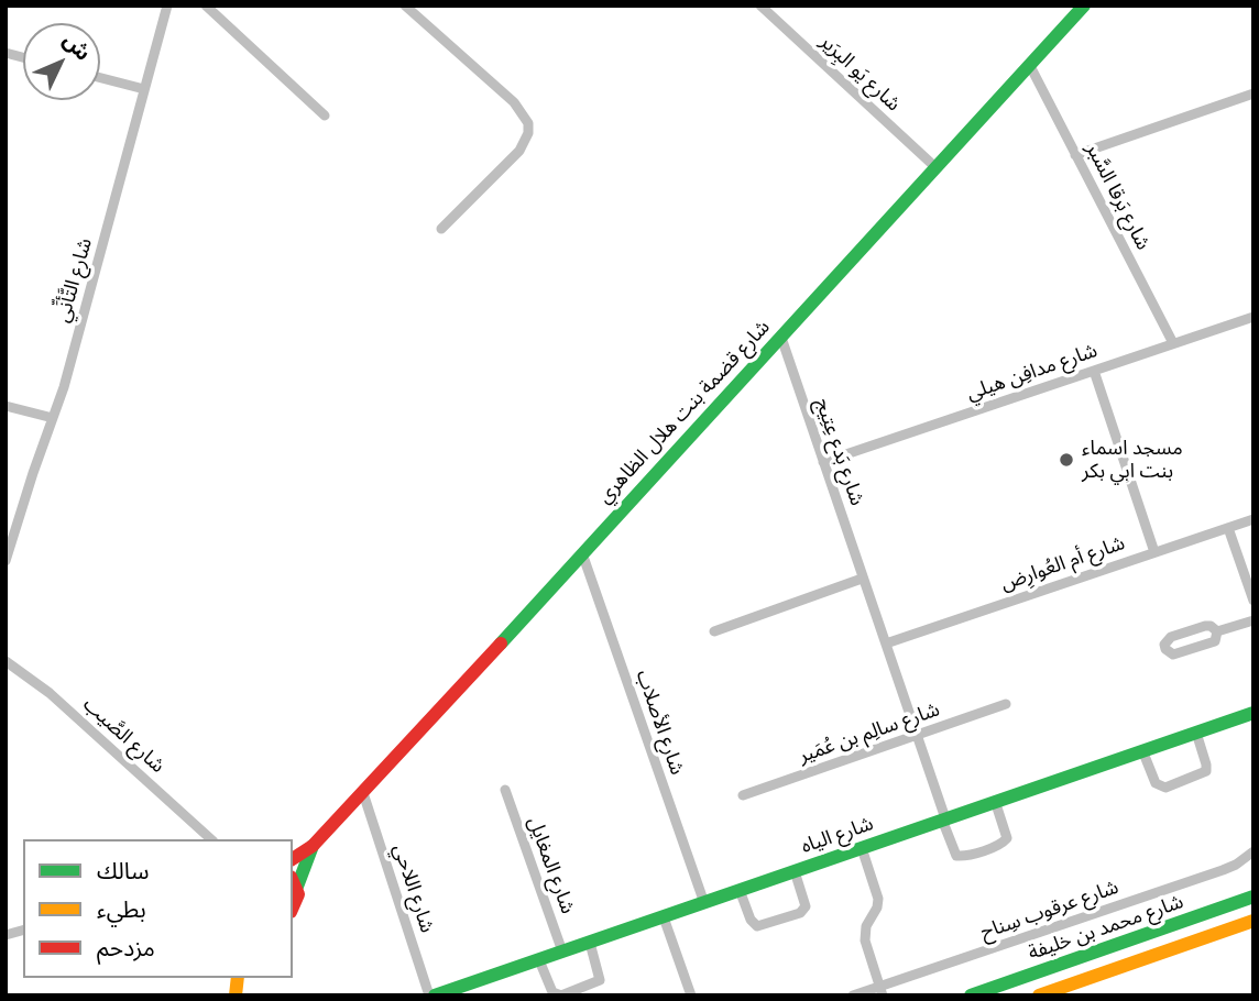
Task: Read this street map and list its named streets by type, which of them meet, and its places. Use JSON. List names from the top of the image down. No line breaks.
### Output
{"streets":{"main road":["شارع قضمة بنت هلال الظاهري","شارع الياه","شارع محمد بن خليفة"],"street":["شارع يَو البِرَير","شارع بَرقا السَّبر","شارع التَّأنِّي","شارع مدافِن هيلي","شارع بَدع عِتِيج","شارع أم العُوارِض","شارع الأصلاب","شارع سالِم بن عُمَير","شارع الصَّيب","شارع المغايل","شارع اللاحي","شارع عرقوب سِناح"]},"crossings":[["شارع يَو البِرَير","شارع قضمة بنت هلال الظاهري"],["شارع بَرقا السَّبر","شارع مدافِن هيلي"],["شارع بَرقا السَّبر","شارع قضمة بنت هلال الظاهري"],["شارع مدافِن هيلي","شارع بَدع عِتِيج"],["شارع قضمة بنت هلال الظاهري","شارع بَدع عِتِيج"],["شارع قضمة بنت هلال الظاهري","شارع الأصلاب"],["شارع قضمة بنت هلال الظاهري","شارع اللاحي"],["شارع بَدع عِتِيج","شارع أم العُوارِض"],["شارع بَدع عِتِيج","شارع سالِم بن عُمَير"],["شارع بَدع عِتِيج","شارع الياه"],["شارع الأصلاب","شارع الياه"],["شارع الياه","شارع المغايل"],["شارع الياه","شارع اللاحي"]],"places":["مسجد اسماء بنت ابي بكر"],"legend":["سالك","بطيء","مزدحم"],"north":"top right"}
